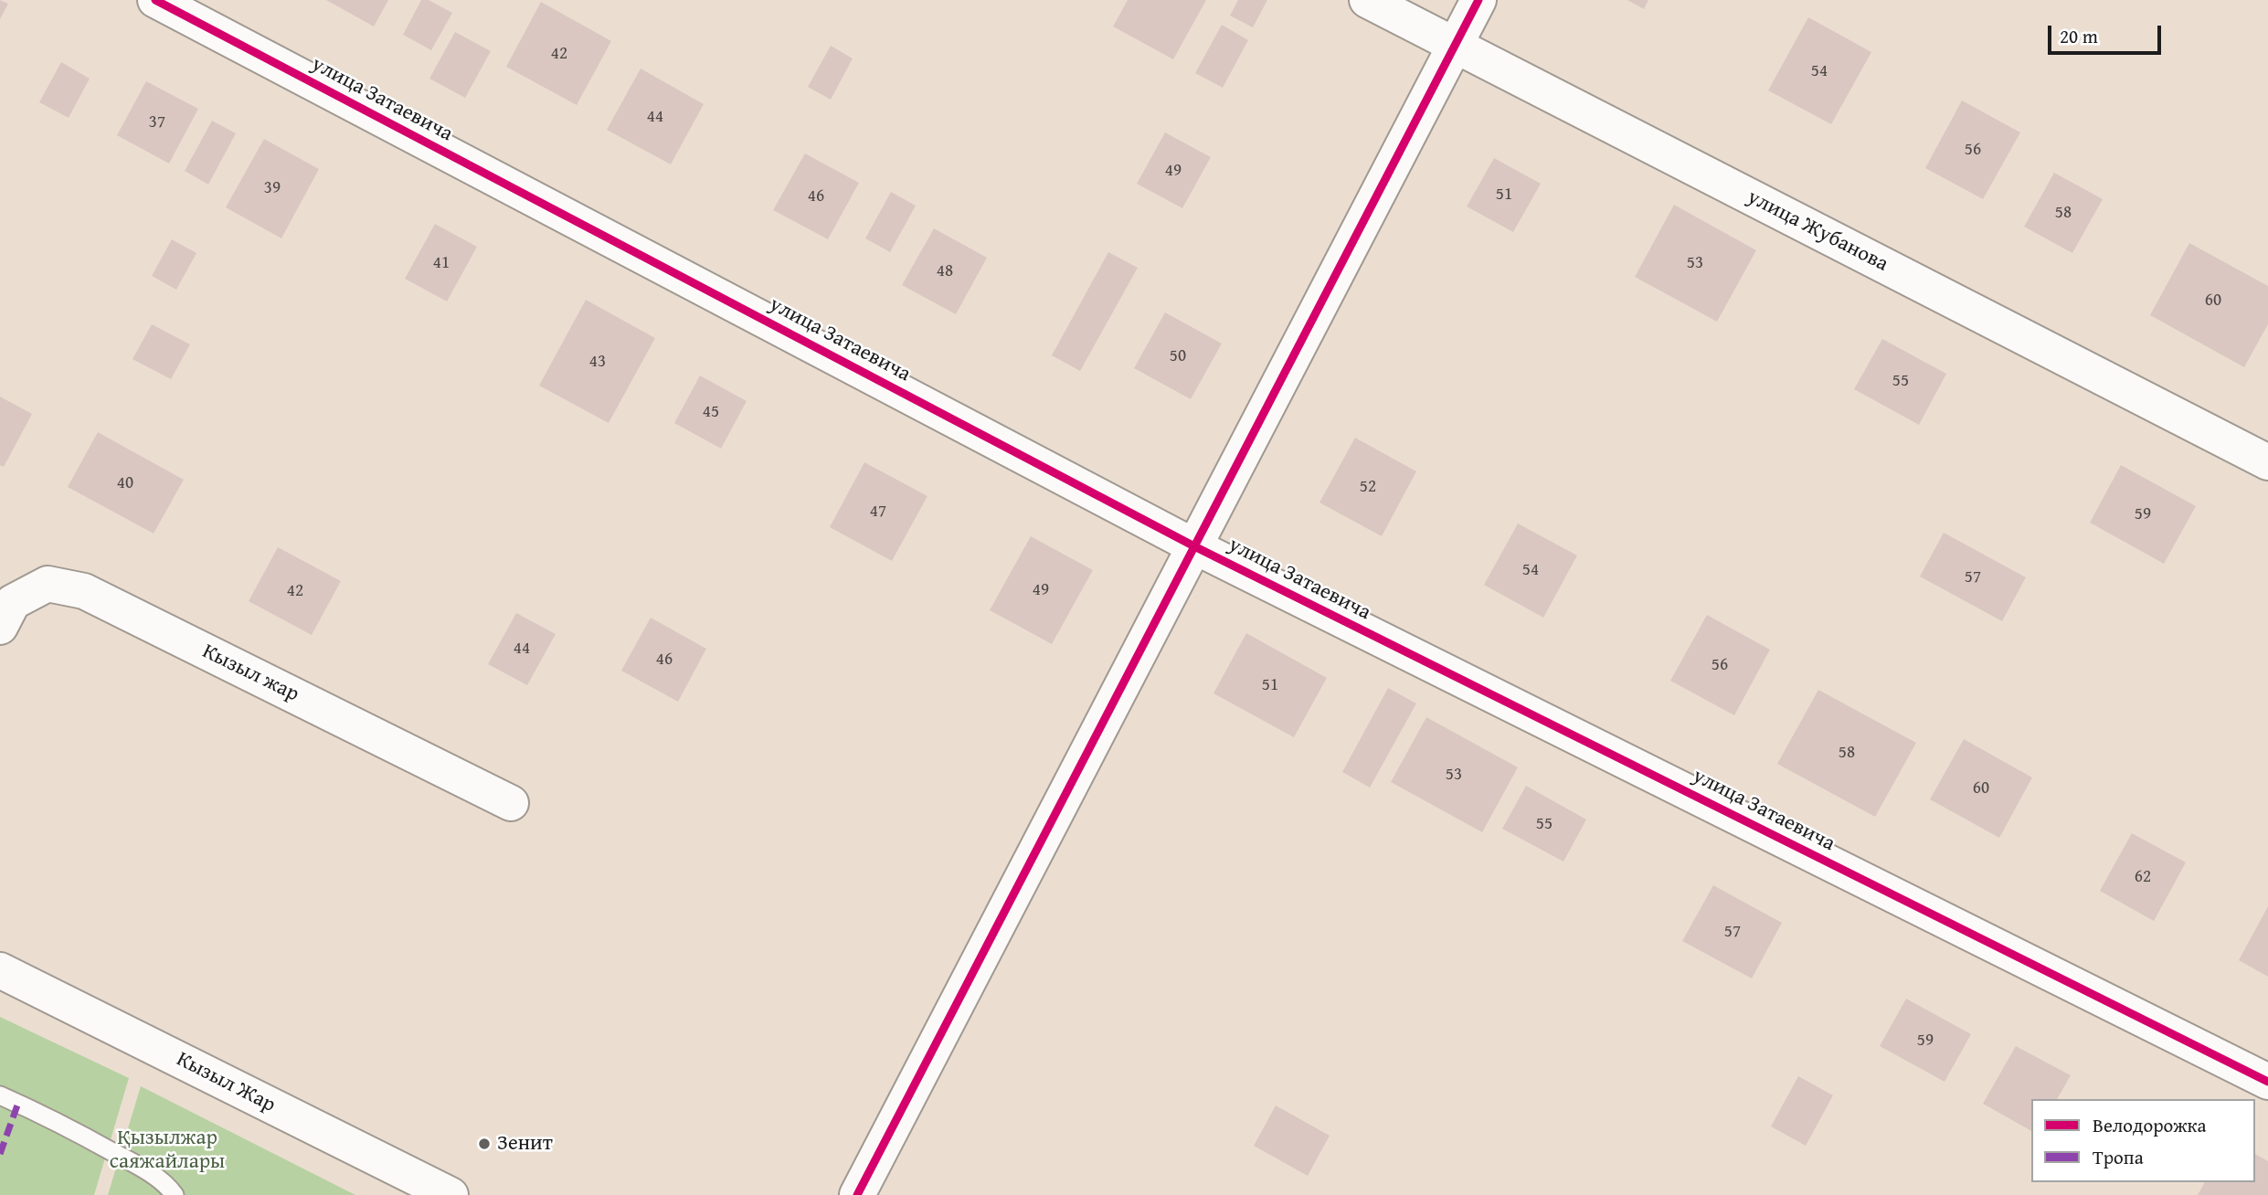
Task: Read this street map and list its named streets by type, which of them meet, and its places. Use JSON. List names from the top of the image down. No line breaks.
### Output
{"streets":{"street":["улица Затаевича","улица Жубанова","Кызыл жар","Кызыл Жар"]},"parks":["Қызылжар саяжайлары"],"places":["Зенит"],"house_numbers":["42","54","44","37","56","49","39","51","46","58","41","53","48","60","50","43","55","45","40","52","47","59","54","57","49","42","44","46","56","51","58","53","60","55","62","57","59"],"legend":["Велодорожка","Тропа"],"scale_bar":"20 m"}
